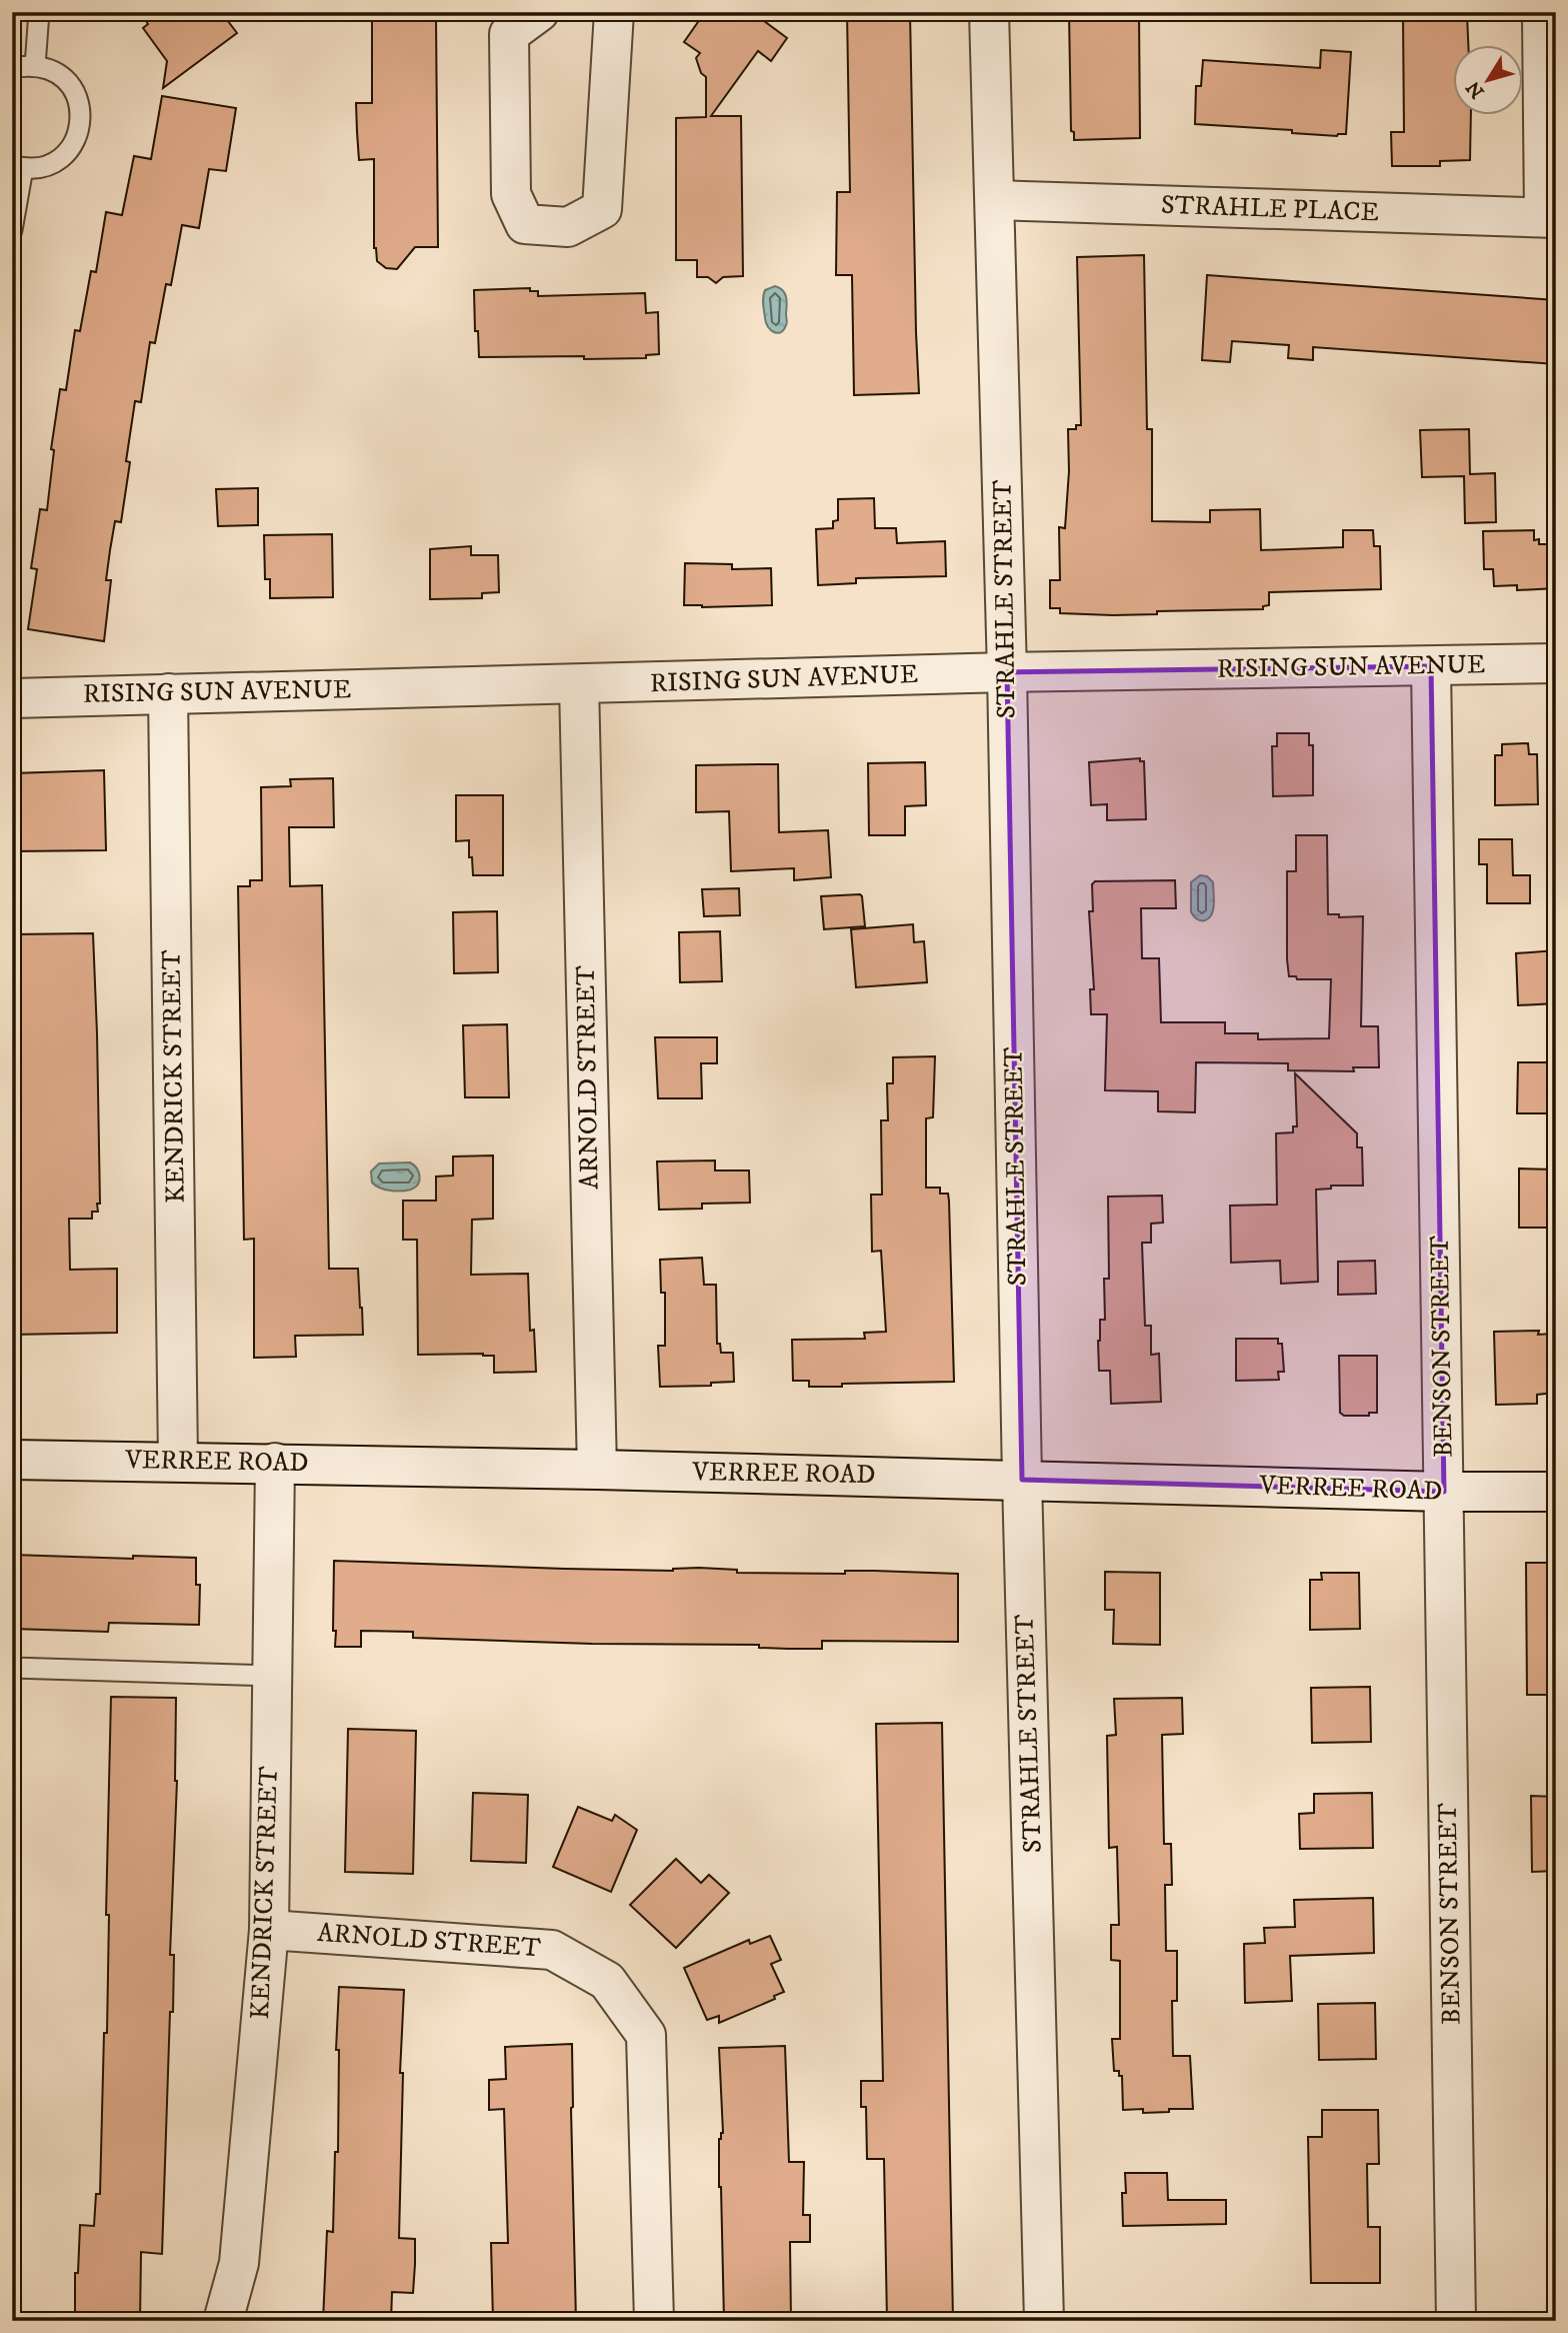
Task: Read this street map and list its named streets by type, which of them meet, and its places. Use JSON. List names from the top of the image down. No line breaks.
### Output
{"streets":{"street":["STRAHLE PLACE","STRAHLE STREET","RISING SUN AVENUE","KENDRICK STREET","ARNOLD STREET","BENSON STREET","VERREE ROAD"]},"crossings":[["STRAHLE PLACE","STRAHLE STREET"],["STRAHLE STREET","RISING SUN AVENUE"],["STRAHLE STREET","VERREE ROAD"],["RISING SUN AVENUE","KENDRICK STREET"],["RISING SUN AVENUE","ARNOLD STREET"],["RISING SUN AVENUE","BENSON STREET"],["KENDRICK STREET","ARNOLD STREET"],["KENDRICK STREET","VERREE ROAD"],["ARNOLD STREET","VERREE ROAD"],["BENSON STREET","VERREE ROAD"]],"north":"bottom left"}
